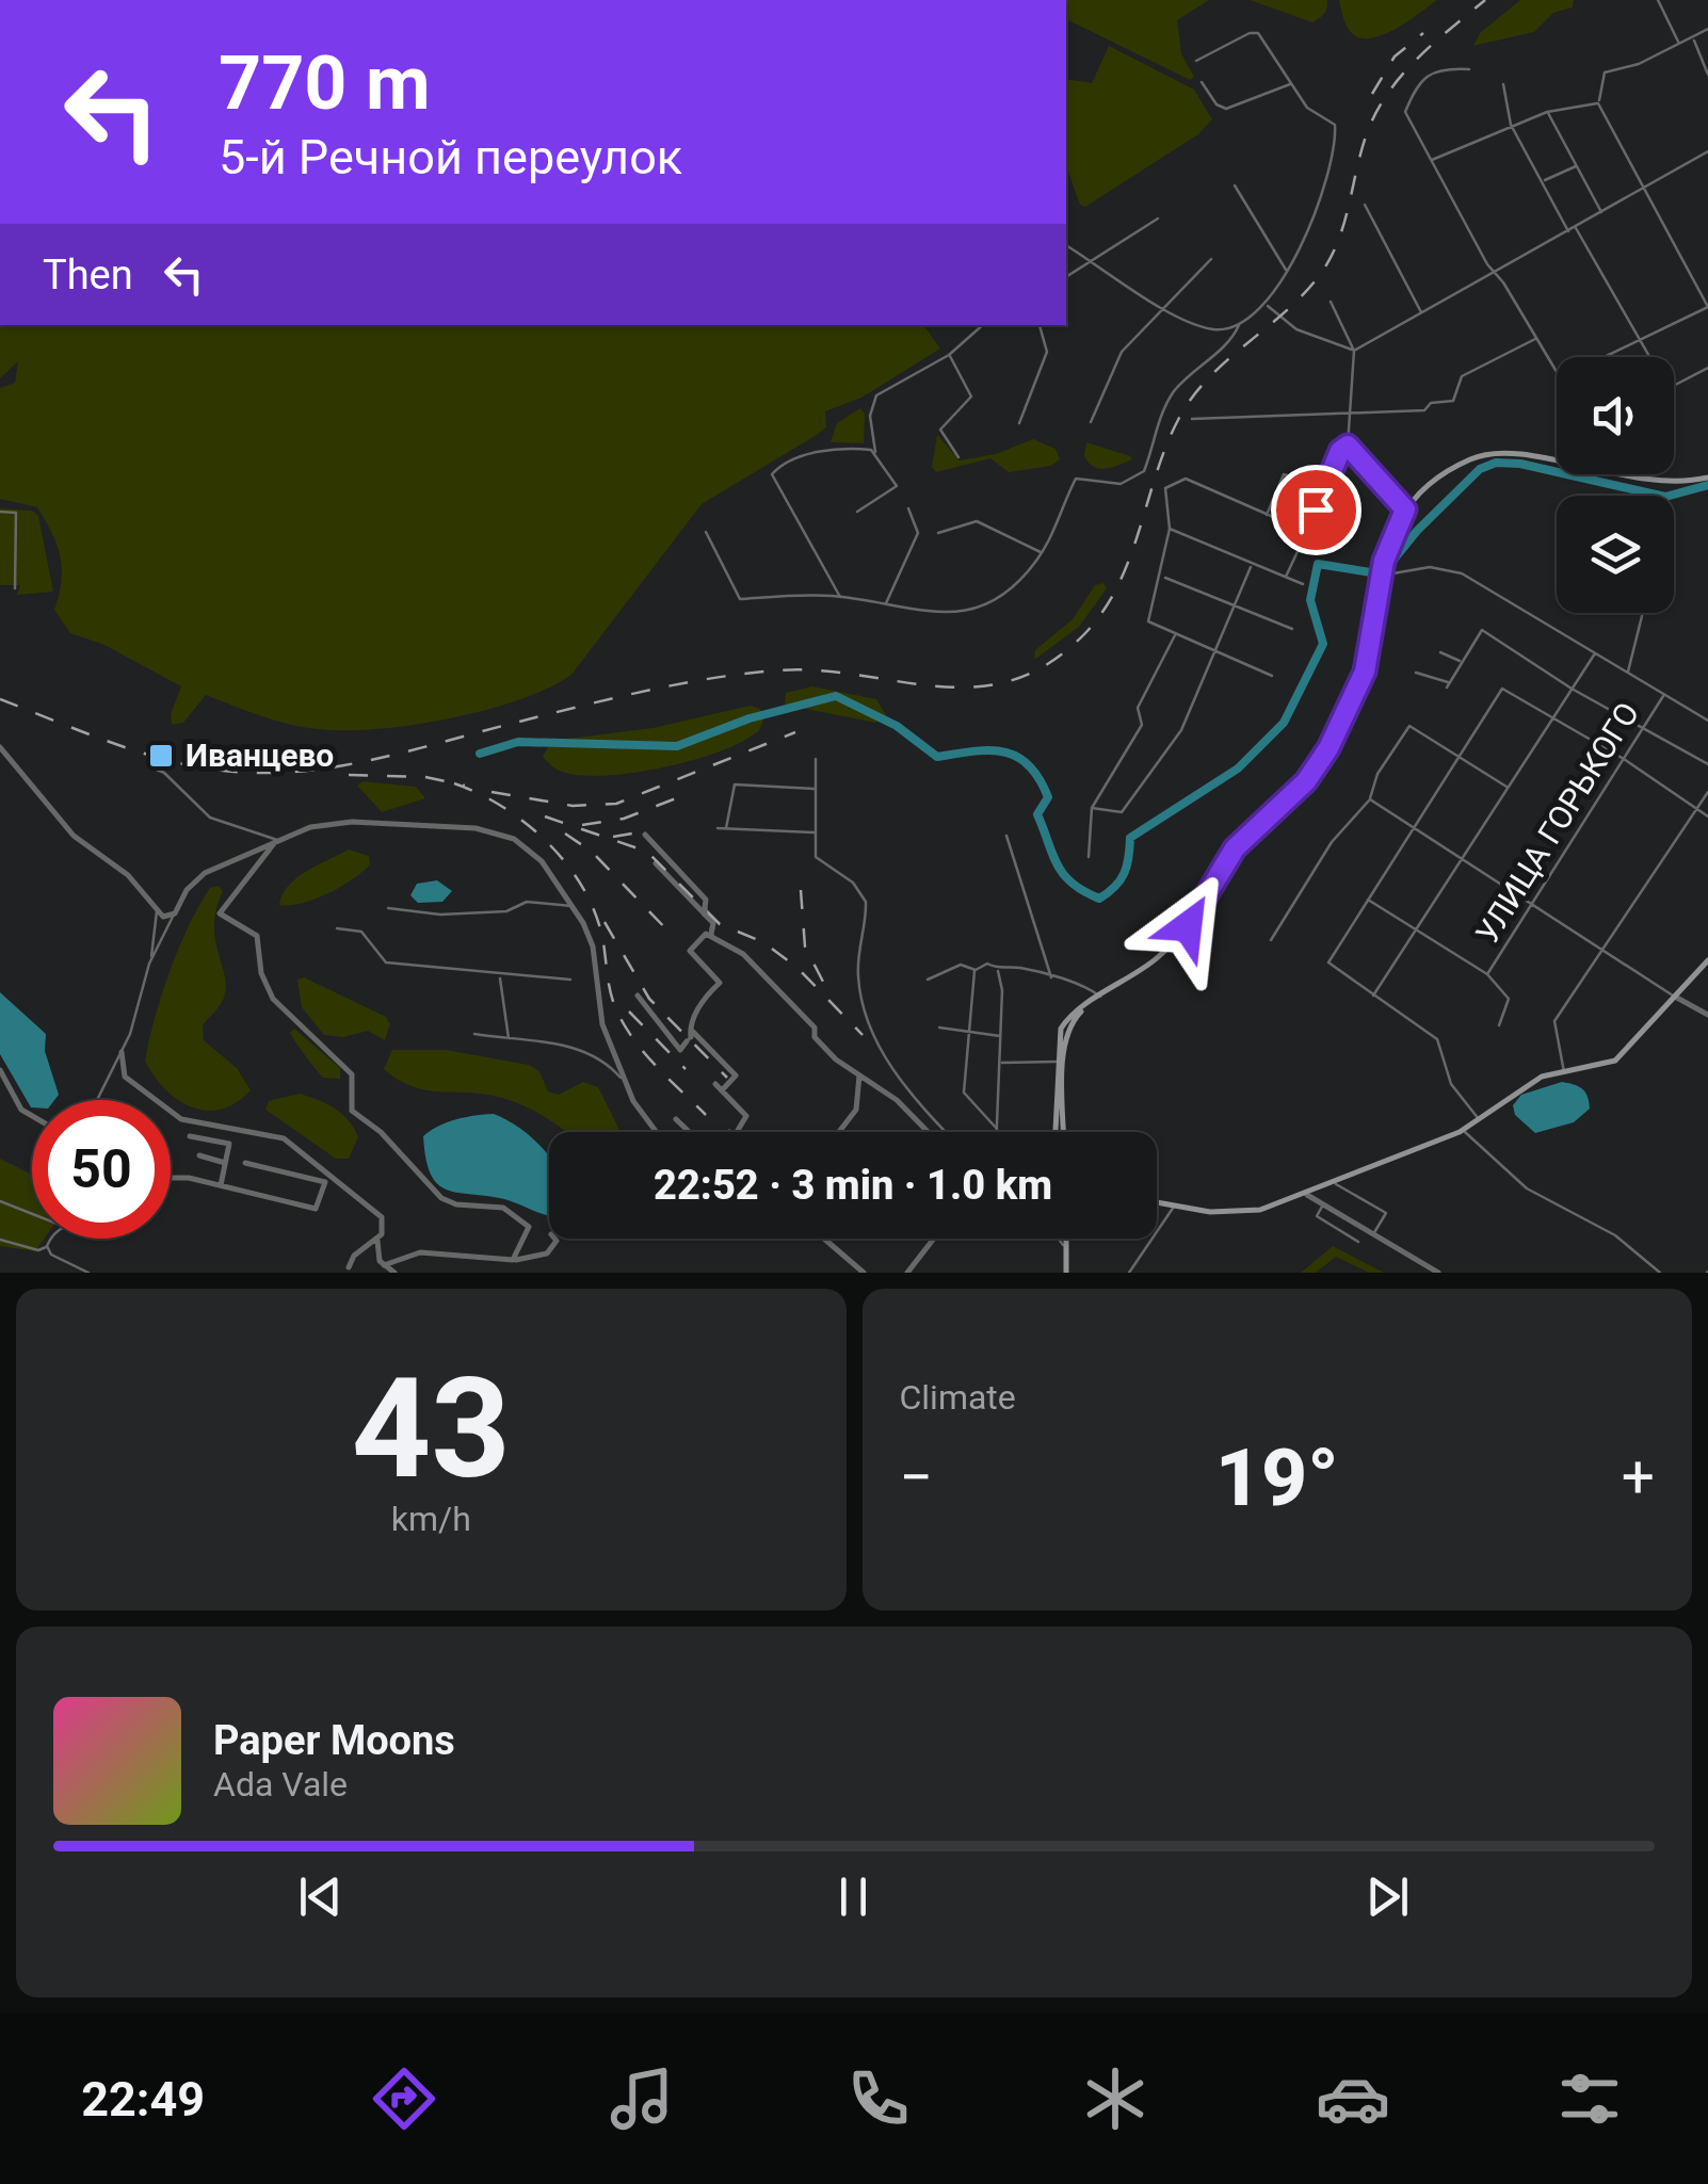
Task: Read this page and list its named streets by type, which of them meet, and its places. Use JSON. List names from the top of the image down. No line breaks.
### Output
{"streets":{"street":["УЛИЦА ГОРЬКОГО"]},"places":{"transit":["Иванцево"]},"page":{"turn":["770 m","5-й Речной переулок"],"then":"Then","limit":"50","trip":"22:52 · 3 min · 1.0 km","tile":[["43","km/h"],"Climate"],"heat":["−","19°","+"],"song":["Paper Moons","Ada Vale"],"tabs":"22:49"}}
